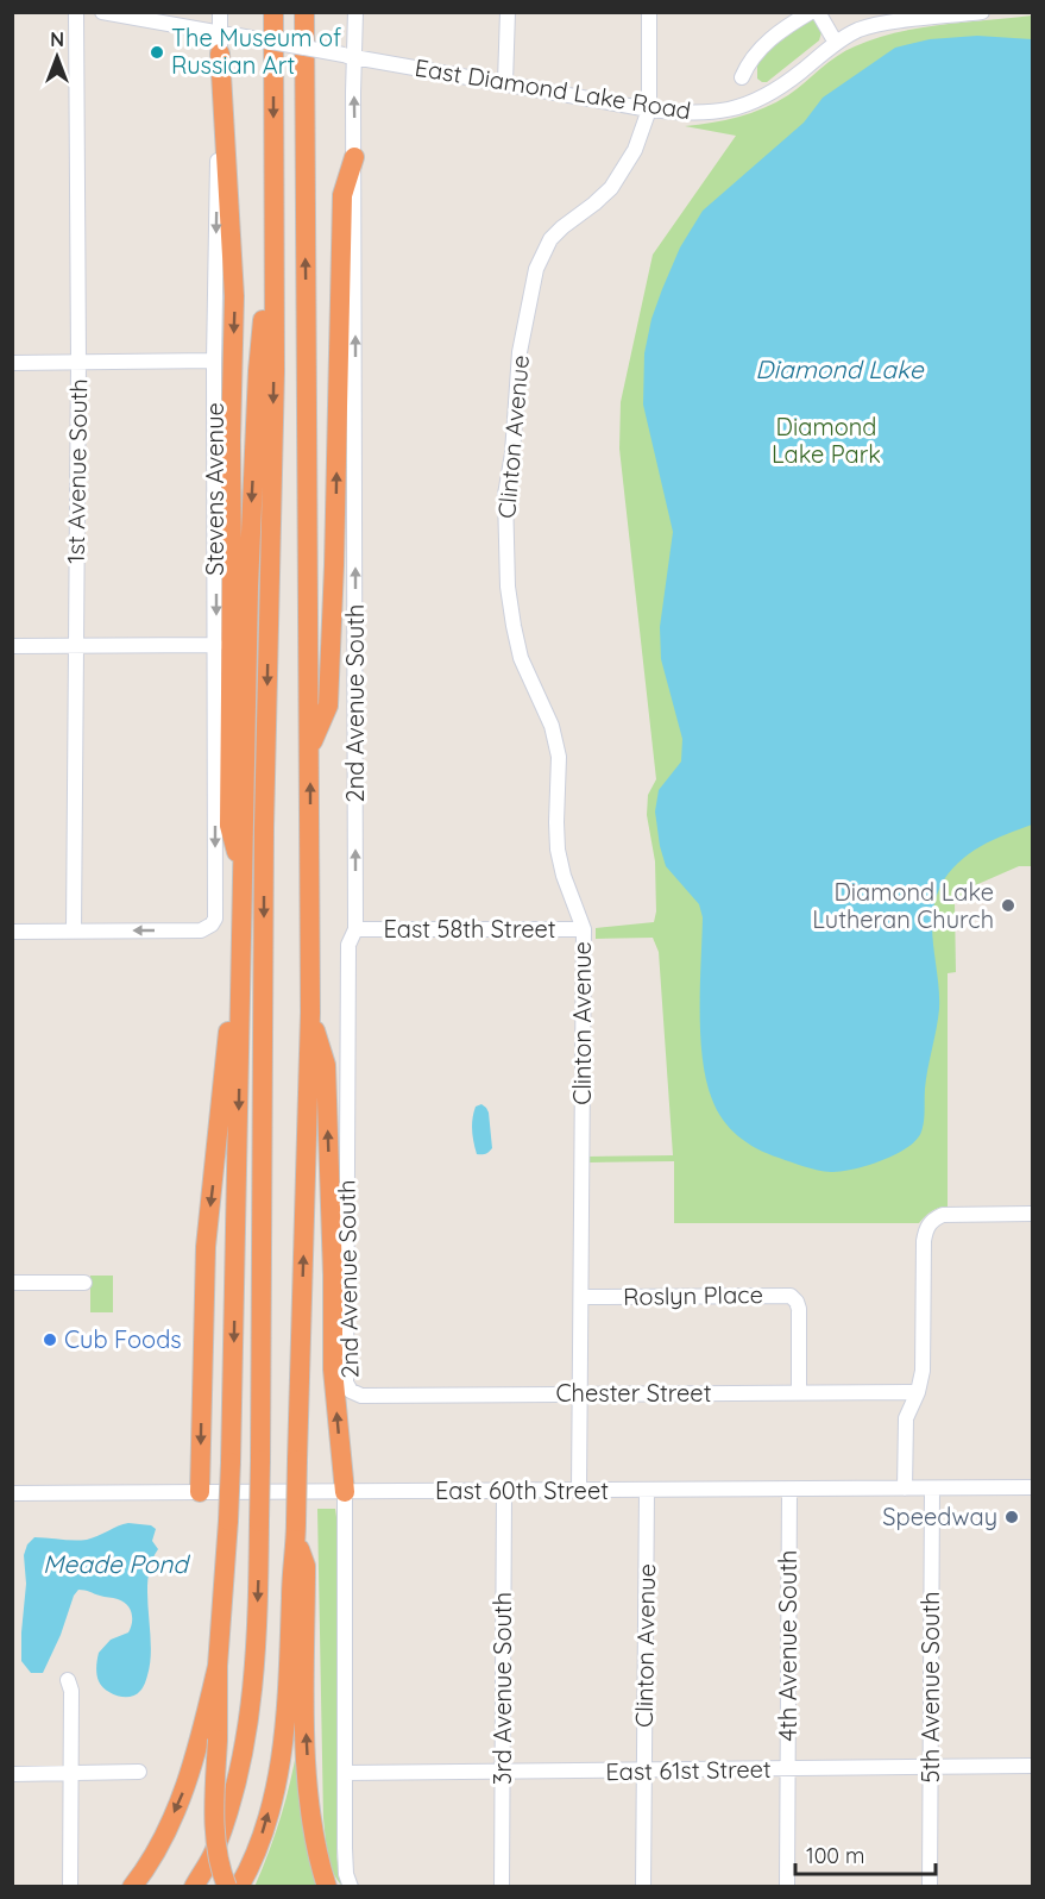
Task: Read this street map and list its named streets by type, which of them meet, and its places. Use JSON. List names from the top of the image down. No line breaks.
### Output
{"streets":{"street":["East Diamond Lake Road","Clinton Avenue","1st Avenue South","Stevens Avenue","2nd Avenue South","East 58th Street","Roslyn Place","Chester Street","East 60th Street","4th Avenue South","5th Avenue South","3rd Avenue South","East 61st Street"]},"crossings":[["East Diamond Lake Road","Clinton Avenue"],["East Diamond Lake Road","Stevens Avenue"],["East Diamond Lake Road","2nd Avenue South"],["Clinton Avenue","East 58th Street"],["Clinton Avenue","Roslyn Place"],["Clinton Avenue","Chester Street"],["Clinton Avenue","East 60th Street"],["Clinton Avenue","East 61st Street"],["1st Avenue South","Stevens Avenue"],["2nd Avenue South","East 58th Street"],["2nd Avenue South","Chester Street"],["Roslyn Place","Chester Street"],["East 60th Street","4th Avenue South"],["East 60th Street","5th Avenue South"],["East 60th Street","3rd Avenue South"],["4th Avenue South","East 61st Street"],["5th Avenue South","East 61st Street"],["3rd Avenue South","East 61st Street"]],"one_way":["Stevens Avenue","2nd Avenue South"],"water":["Diamond Lake","Meade Pond"],"parks":["Diamond Lake Park"],"places":["The Museum of Russian Art","Diamond Lake Lutheran Church","Cub Foods","Speedway"],"scale_bar":"100 m","north":"top"}
